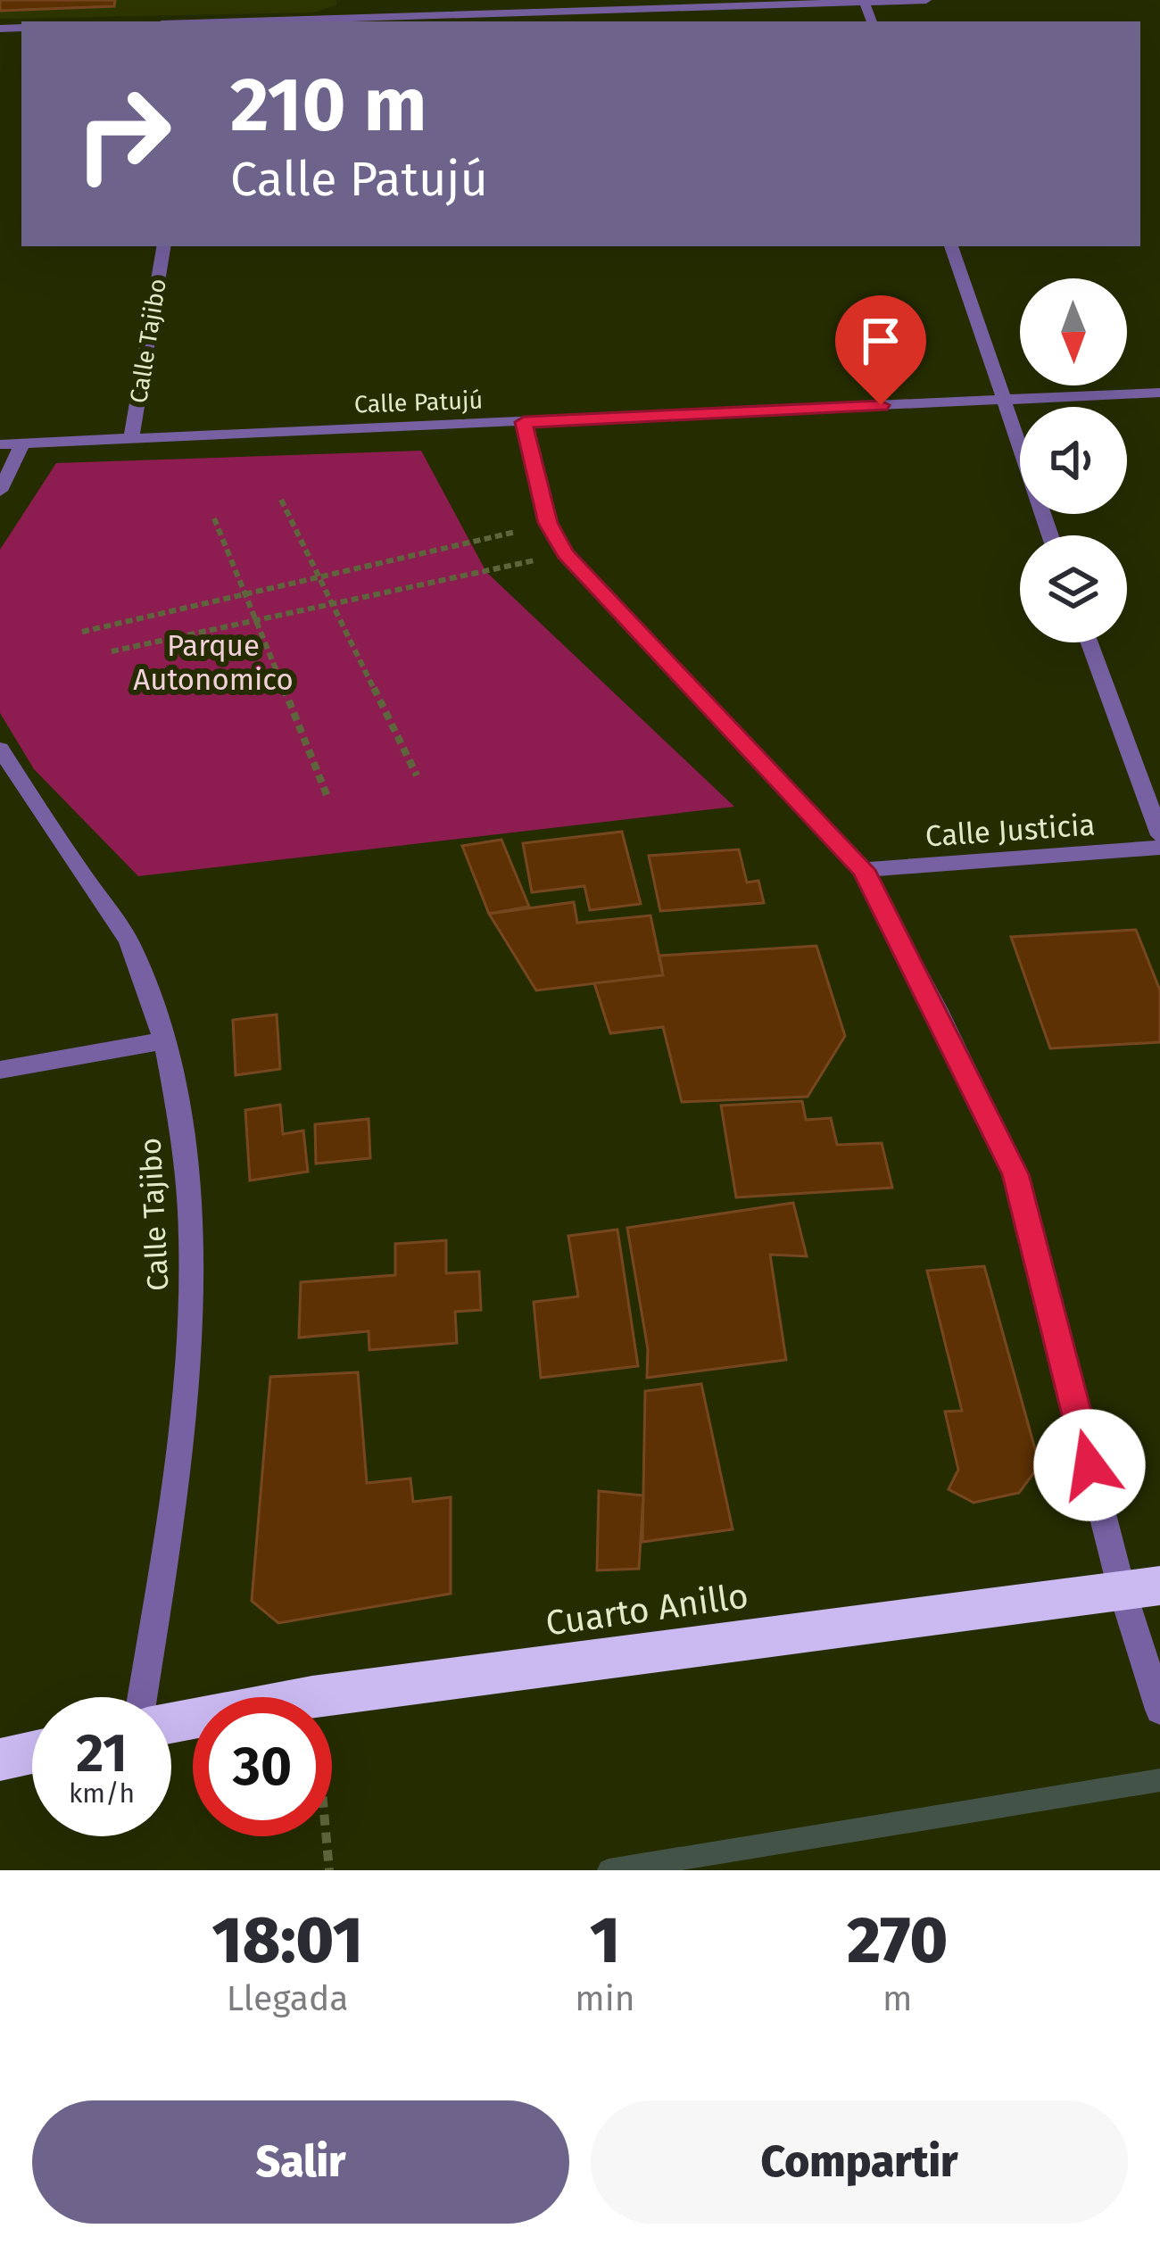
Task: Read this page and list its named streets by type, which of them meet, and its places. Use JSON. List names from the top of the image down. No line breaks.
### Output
{"streets":{"highway":["Cuarto Anillo"],"street":["Calle Tajibo","Calle Patujú","Calle Justicia"]},"crossings":[["Calle Tajibo","Calle Patujú"]],"parks":["Parque Autonomico"],"north":"bottom","page":{"turn":["210 m","Calle Patujú"],"speed":"21 km/h","limit":"30","eta":["18:01","Llegada","1","min","270","m"],"buttons":["Salir","Compartir"]}}
